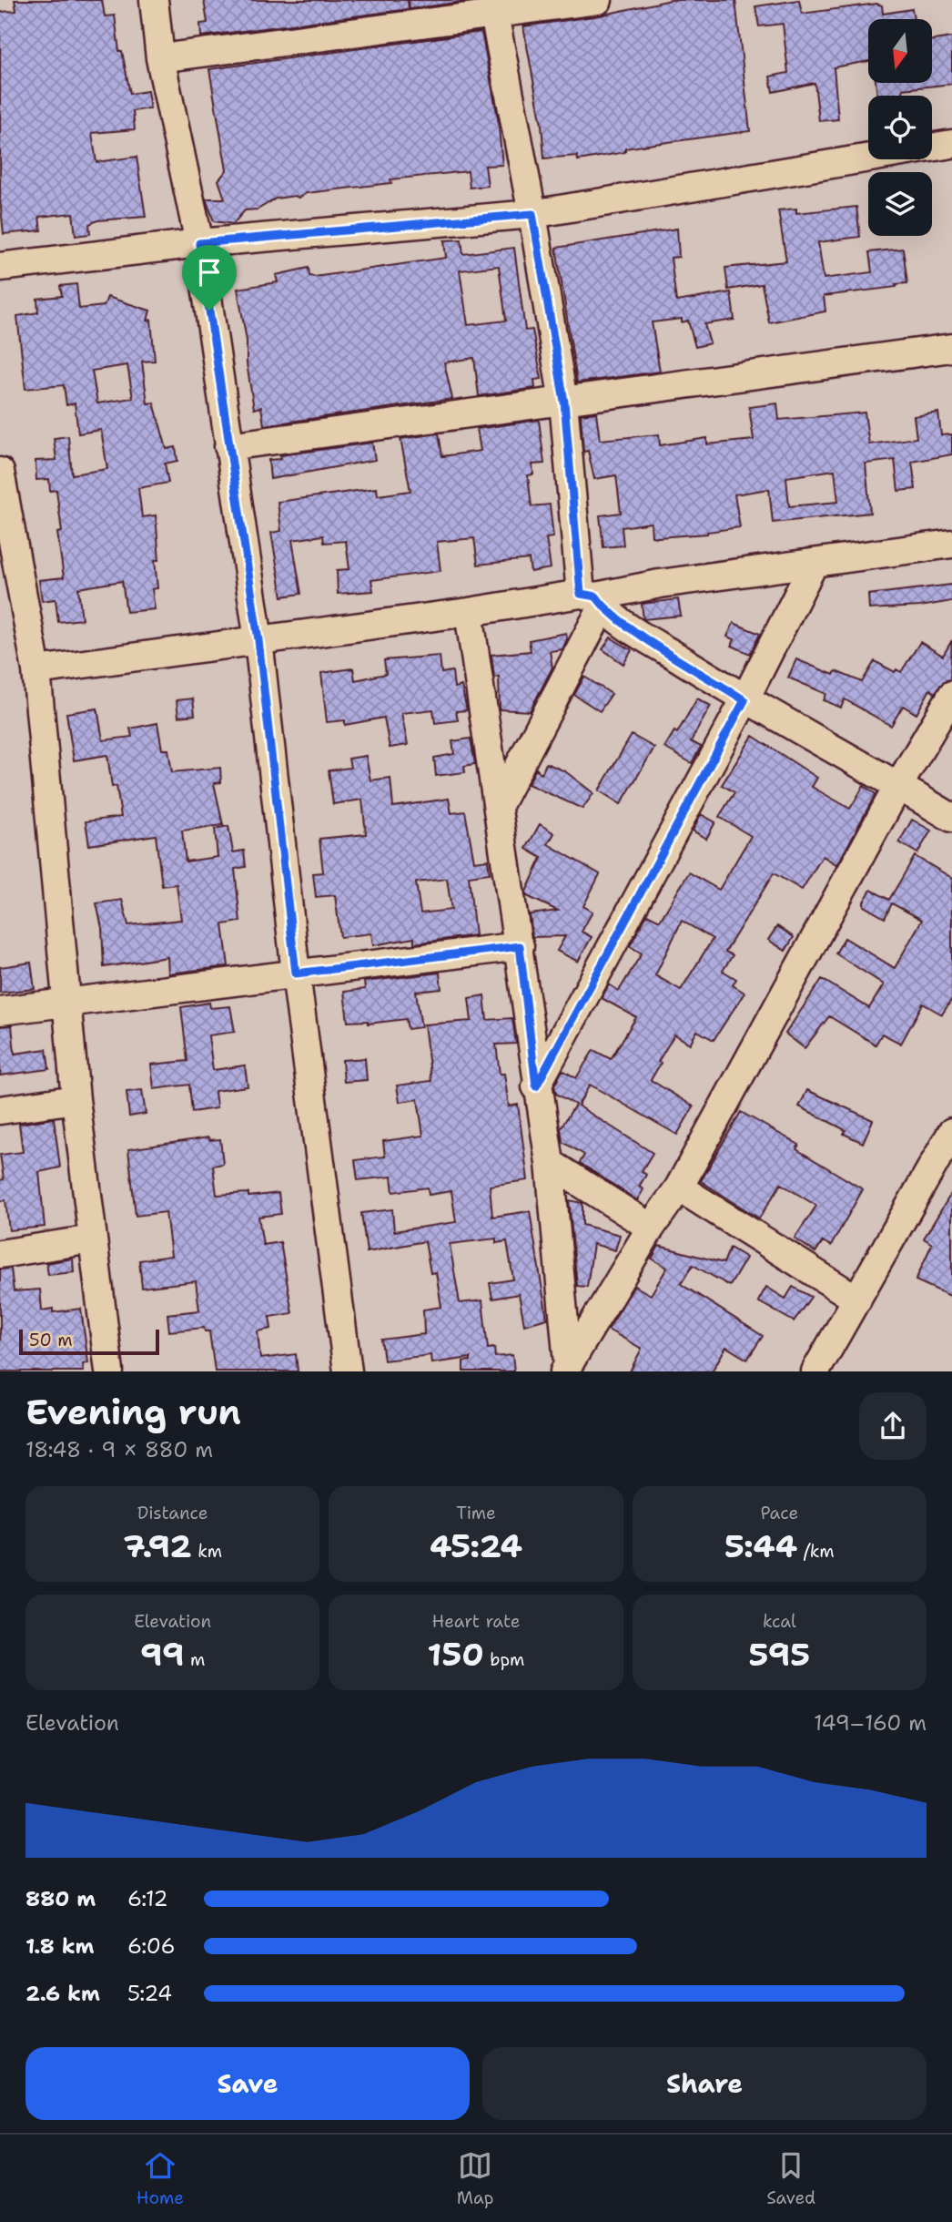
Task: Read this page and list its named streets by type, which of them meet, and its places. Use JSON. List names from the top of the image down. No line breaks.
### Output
{"scale_bar":"50 m","north":"bottom","page":{"scale":"50 m","heading":["Evening run","18:48 · 9 × 880 m"],"stats":[["Distance","7.92 km"],["Time","45:24"],["Pace","5:44 /km"],["Elevation","99 m"],["Heart rate","150 bpm"],["kcal","595"]],"chart":["Elevation","149–160 m"],"list":[{"name":"880 m","note":"6:12"},{"name":"1.8 km","note":"6:06"},{"name":"2.6 km","note":"5:24"}],"buttons":["Save","Share"],"tabs":["Home","Map","Saved"]}}
